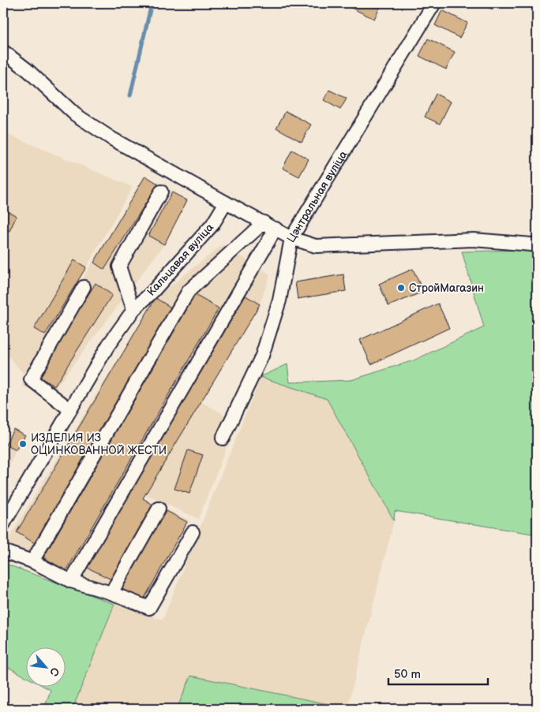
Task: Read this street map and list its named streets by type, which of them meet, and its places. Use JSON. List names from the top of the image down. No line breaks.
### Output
{"streets":{"street":["Цэнтральная вуліца","Кальцавая вуліца"]},"places":["СтройМагазин","ИЗДЕЛИЯ ИЗ ОЦИНКОВАННОЙ ЖЕСТИ"],"scale_bar":"50 m","north":"bottom right"}
